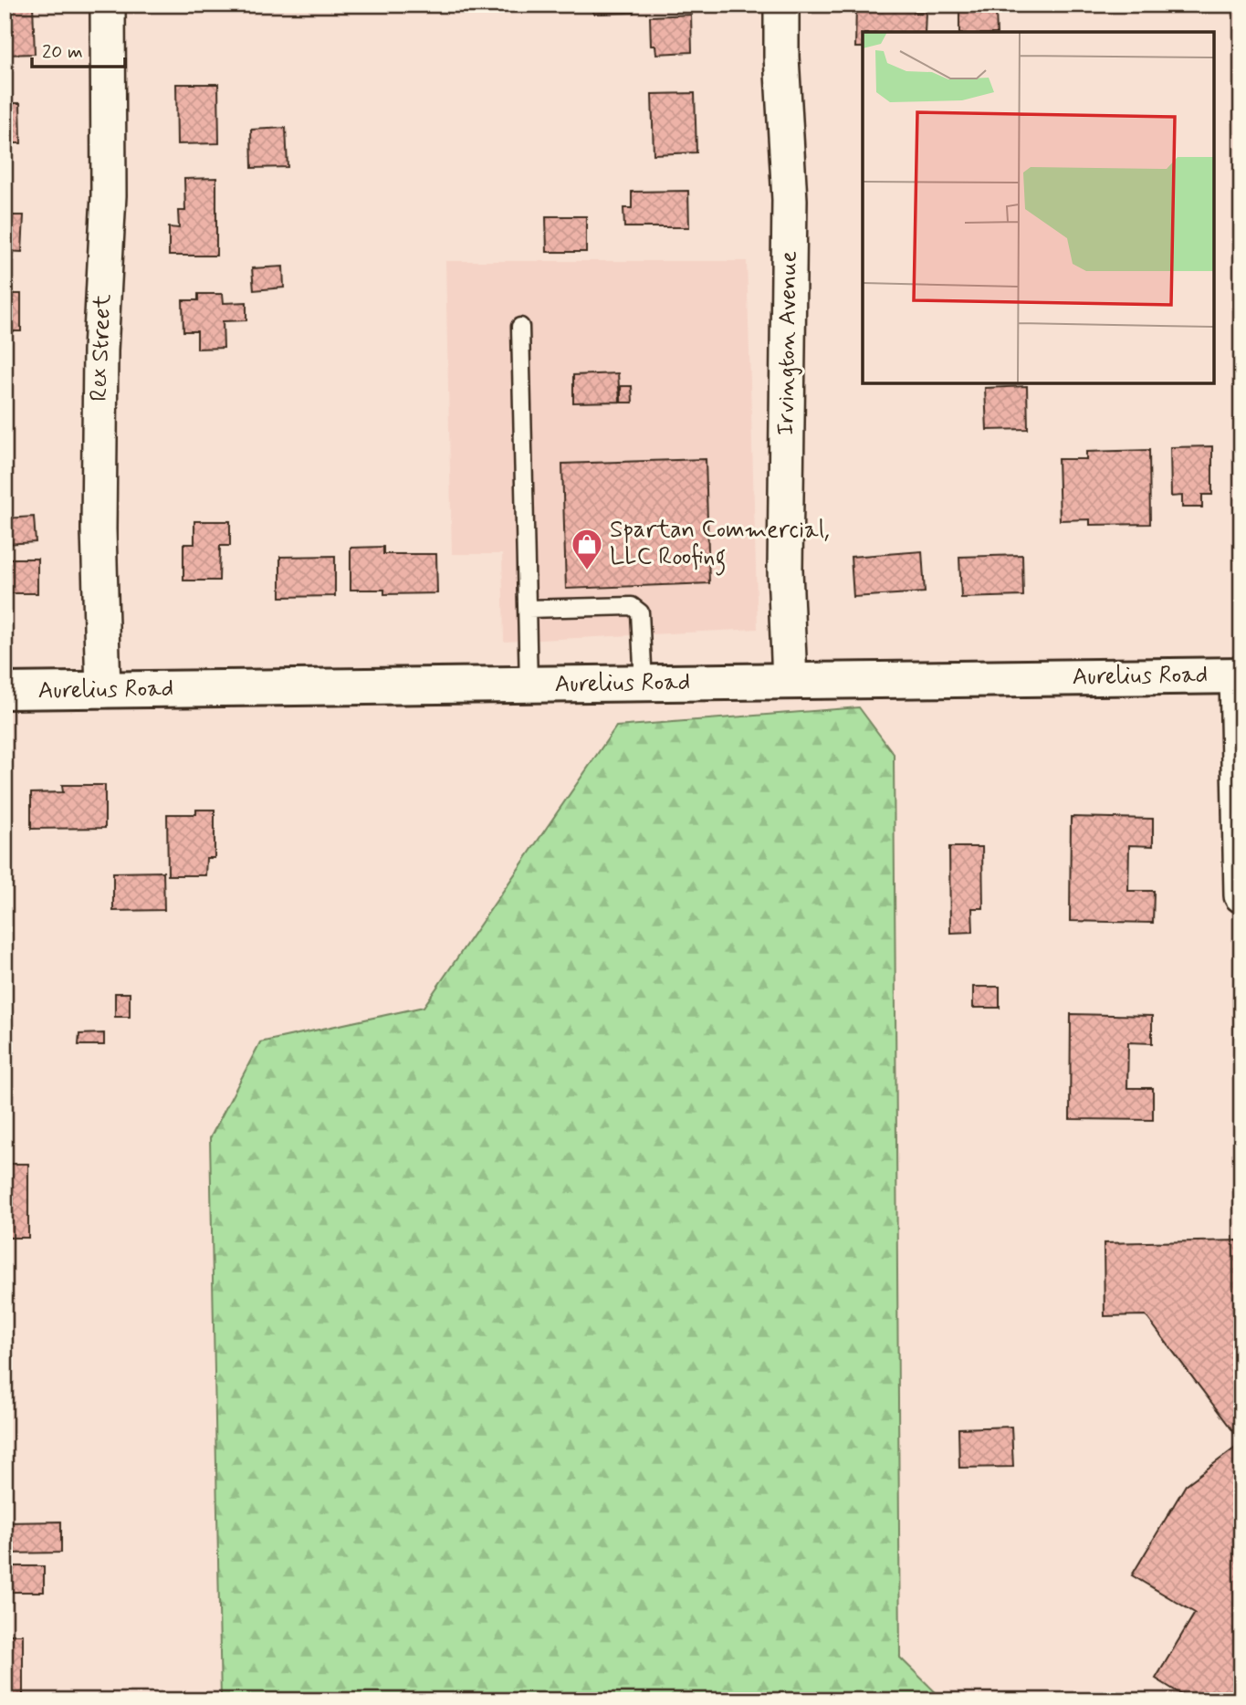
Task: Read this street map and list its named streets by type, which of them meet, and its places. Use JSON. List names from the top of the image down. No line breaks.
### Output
{"streets":{"street":["Irvington Avenue","Rex Street","Aurelius Road"]},"crossings":[["Irvington Avenue","Aurelius Road"],["Rex Street","Aurelius Road"]],"places":{"shop":["Spartan Commercial, LLC Roofing"]},"scale_bar":"20 m"}
